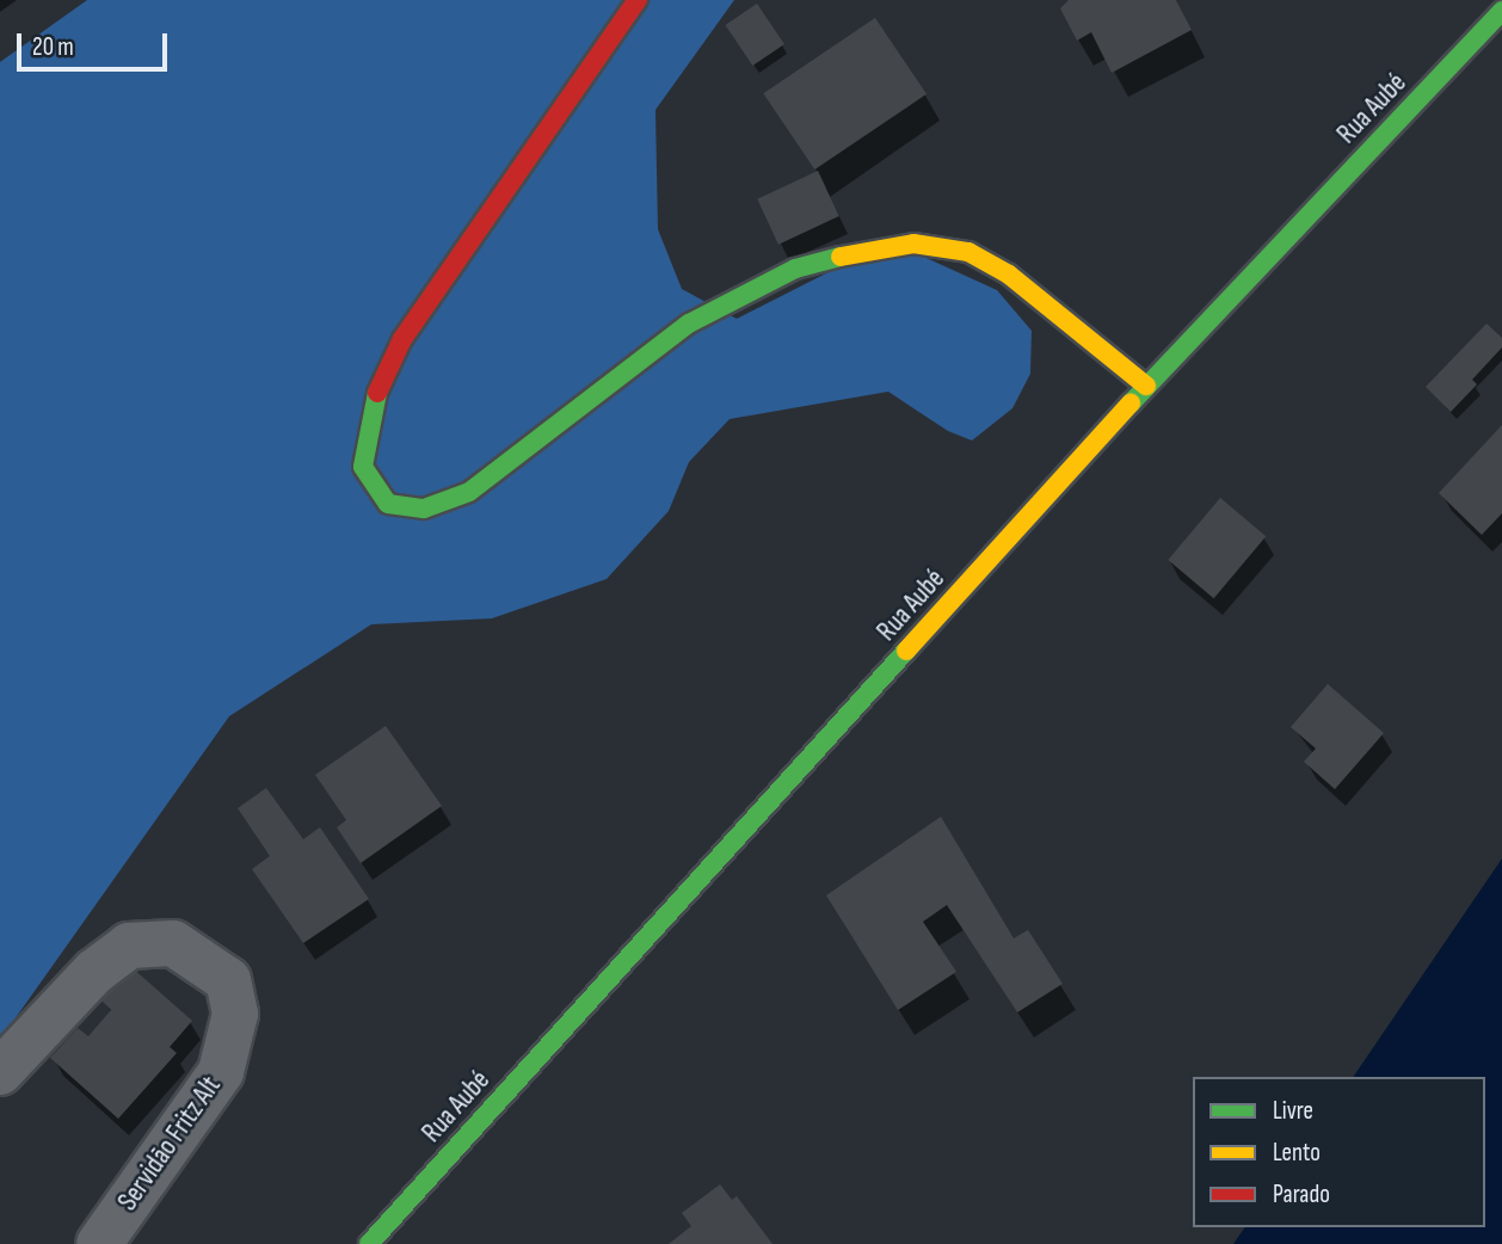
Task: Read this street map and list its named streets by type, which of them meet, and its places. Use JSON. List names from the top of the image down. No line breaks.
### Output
{"streets":{"main road":["Rua Aubé"],"street":["Servidão Fritz Alt"]},"legend":["Livre","Lento","Parado"],"scale_bar":"20 m"}
